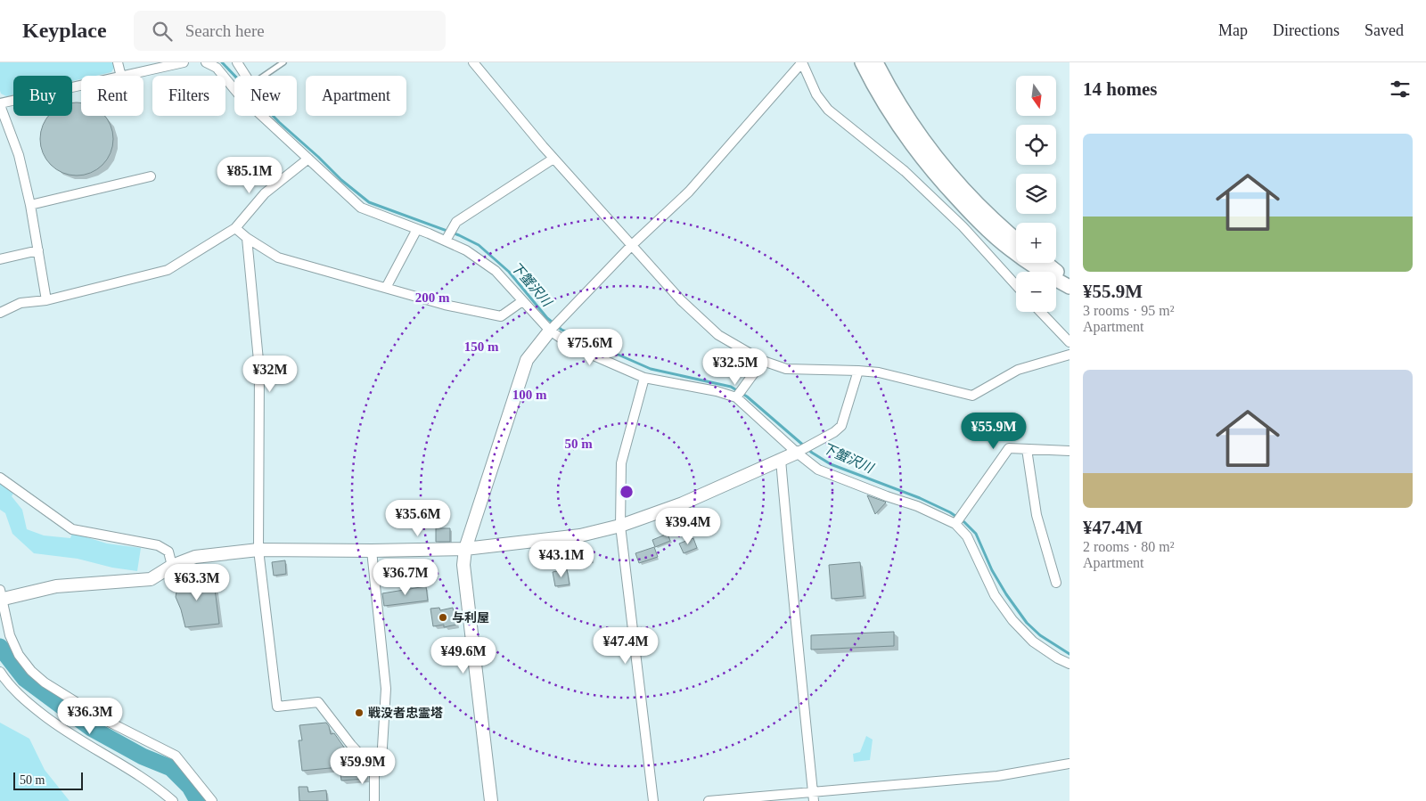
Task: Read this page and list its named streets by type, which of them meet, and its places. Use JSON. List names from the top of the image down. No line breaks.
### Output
{"water":["下蟹沢川"],"places":["与利屋","戦没者忠霊塔"],"scale_bar":"50 m","north":"bottom","page":{"header":"Keyplace","search":"Search here","nav":["Map","Directions","Saved"],"heading":"14 homes","map_buttons":["+","−"],"chip":["Buy","Rent","Filters","New","Apartment"],"list":[{"name":"¥55.9M","note":"3 rooms · 95 m² · Apartment"},{"name":"¥47.4M","note":"2 rooms · 80 m² · Apartment"}],"price":["¥85.1M","¥75.6M","¥32.5M","¥32M","¥55.9M","¥35.6M","¥39.4M","¥43.1M","¥36.7M","¥63.3M","¥47.4M","¥49.6M","¥36.3M","¥59.9M"],"scale":"50 m"},"rings":["200 m","150 m","100 m","50 m"]}
